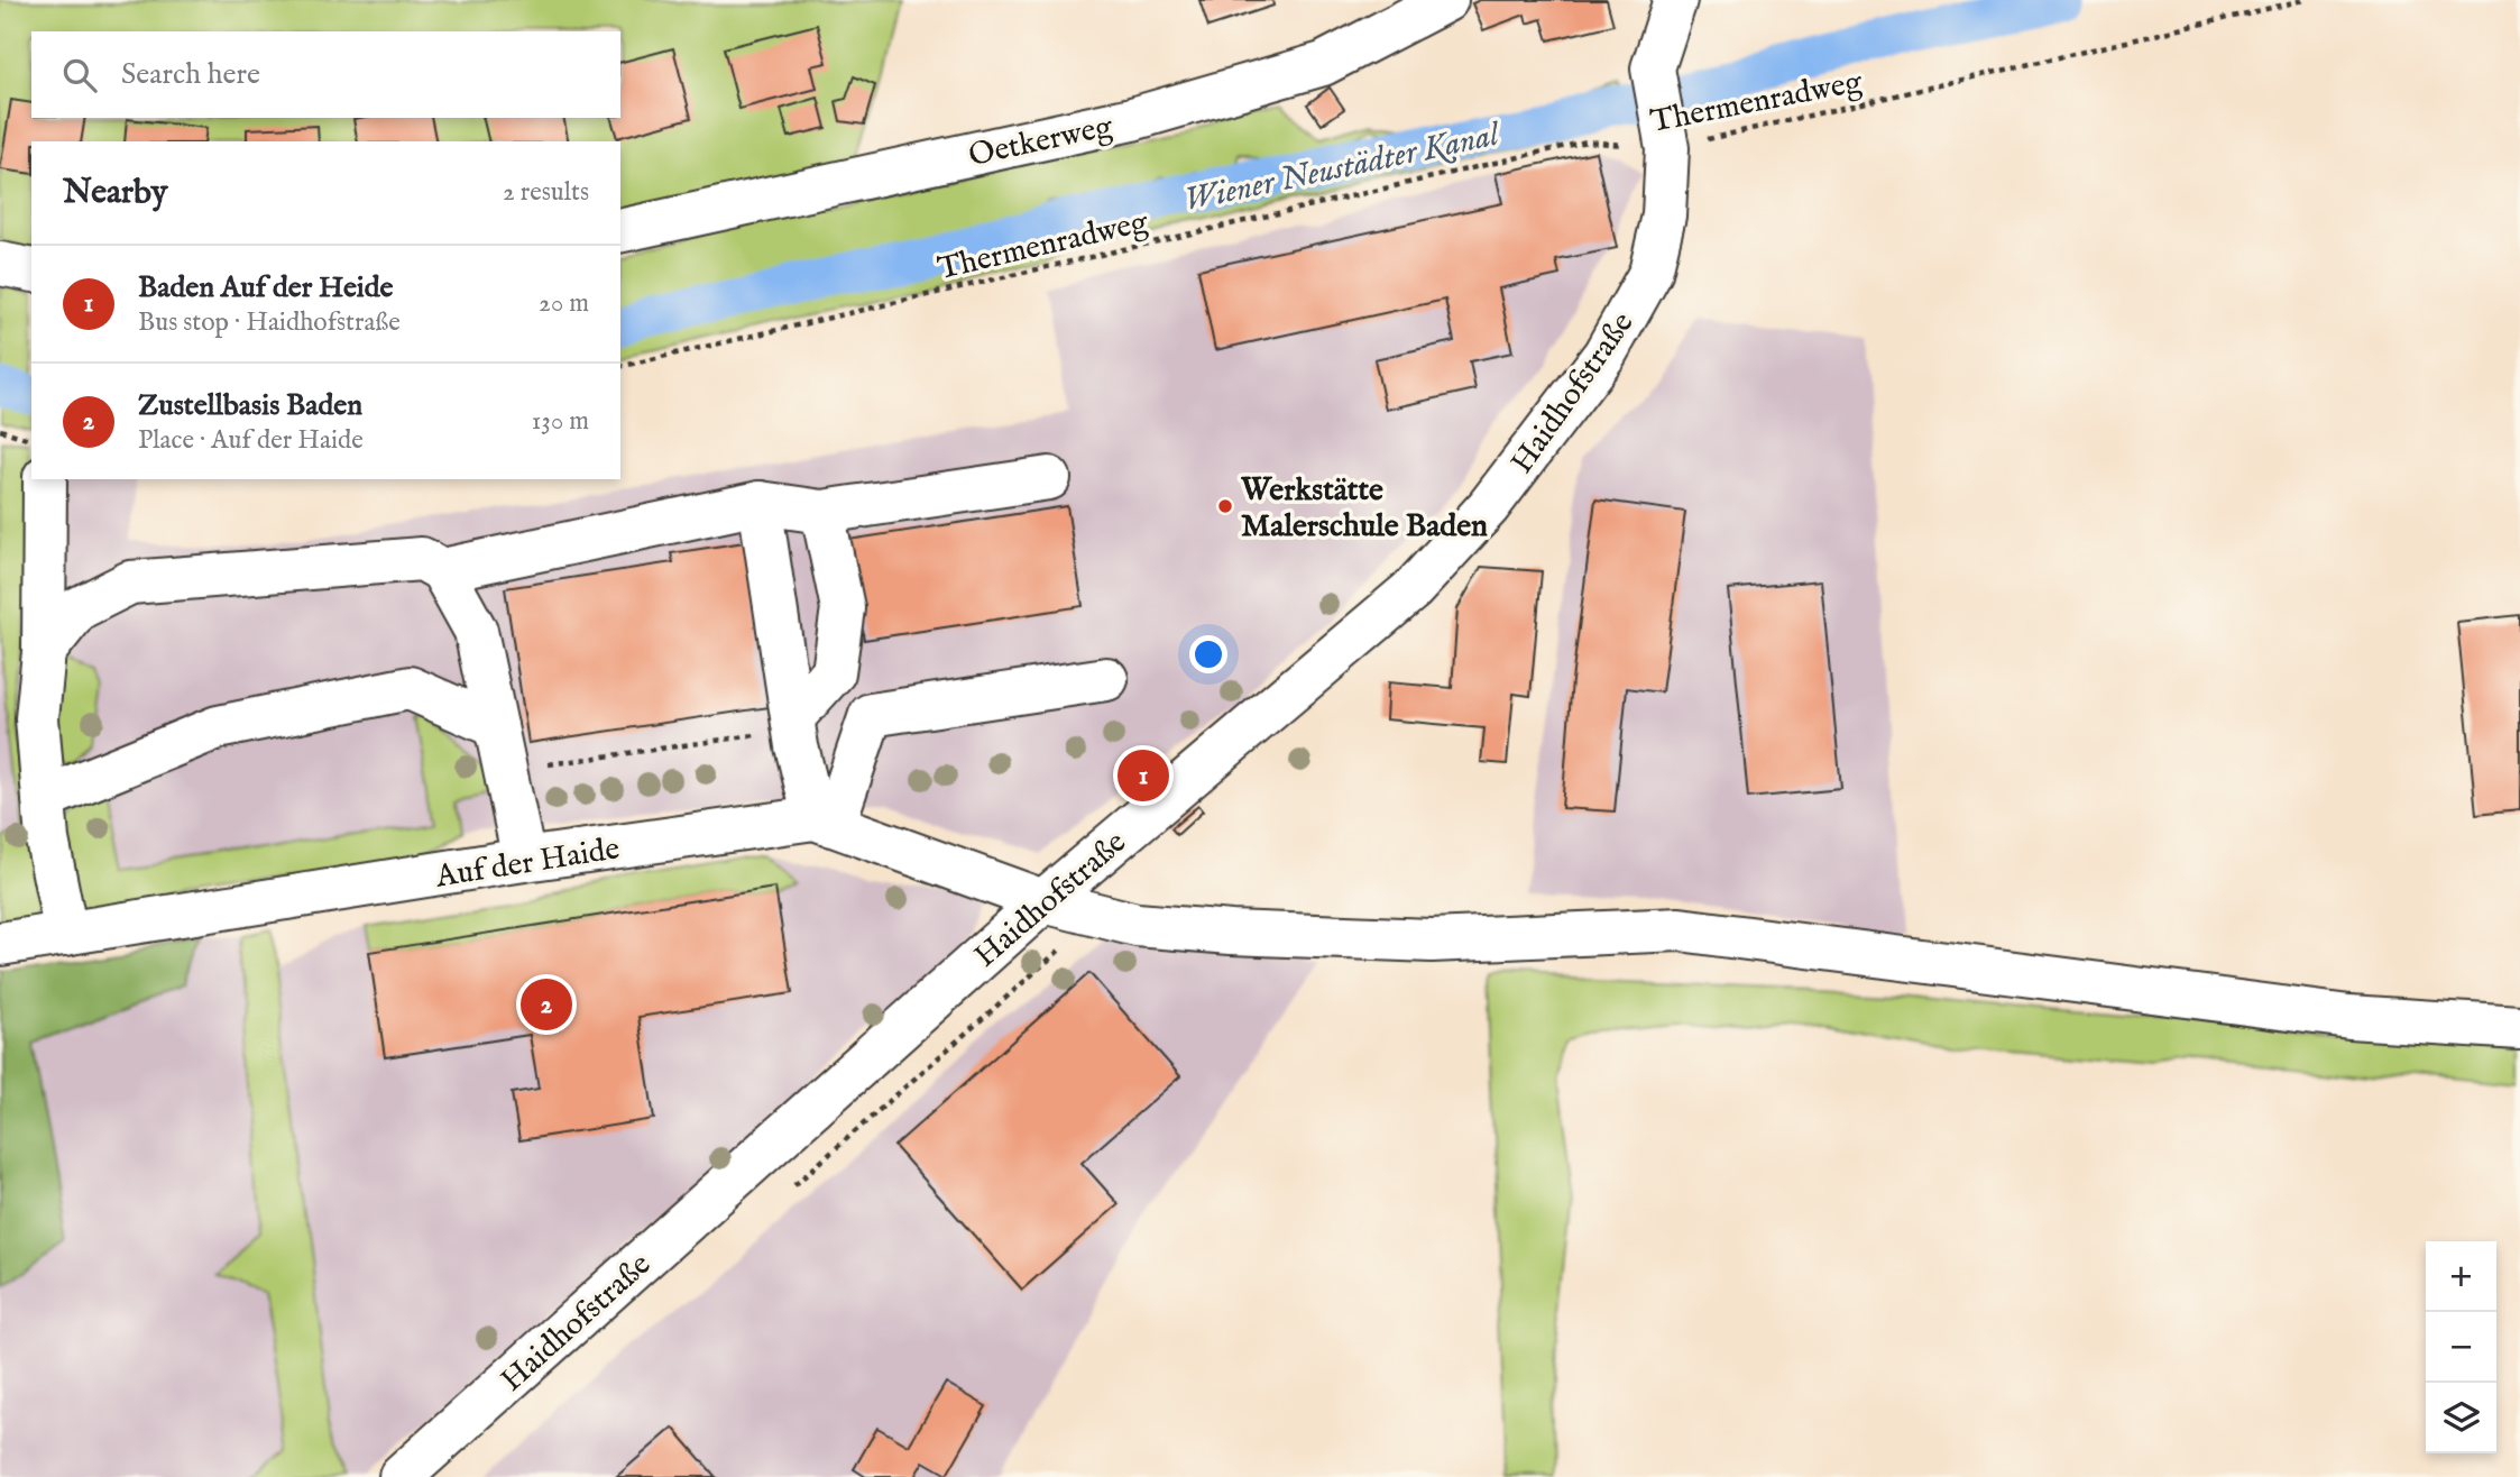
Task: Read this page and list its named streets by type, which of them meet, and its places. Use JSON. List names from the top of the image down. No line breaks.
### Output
{"streets":{"street":["Oetkerweg","Haidhofstraße","Auf der Haide"],"path":["Thermenradweg"]},"crossings":[["Thermenradweg","Haidhofstraße"],["Haidhofstraße","Auf der Haide"]],"water":["Wiener Neustädter Kanal"],"places":["Werkstätte Malerschule Baden"],"page":{"search":"Search here","heading":["Nearby","2 results"],"list":[{"mark":"1","name":"Baden Auf der Heide","note":"Bus stop · Haidhofstraße","value":"20 m"},{"mark":"2","name":"Zustellbasis Baden","note":"Place · Auf der Haide","value":"130 m"}],"pins":["1","2"],"map_buttons":["+","−"]}}
